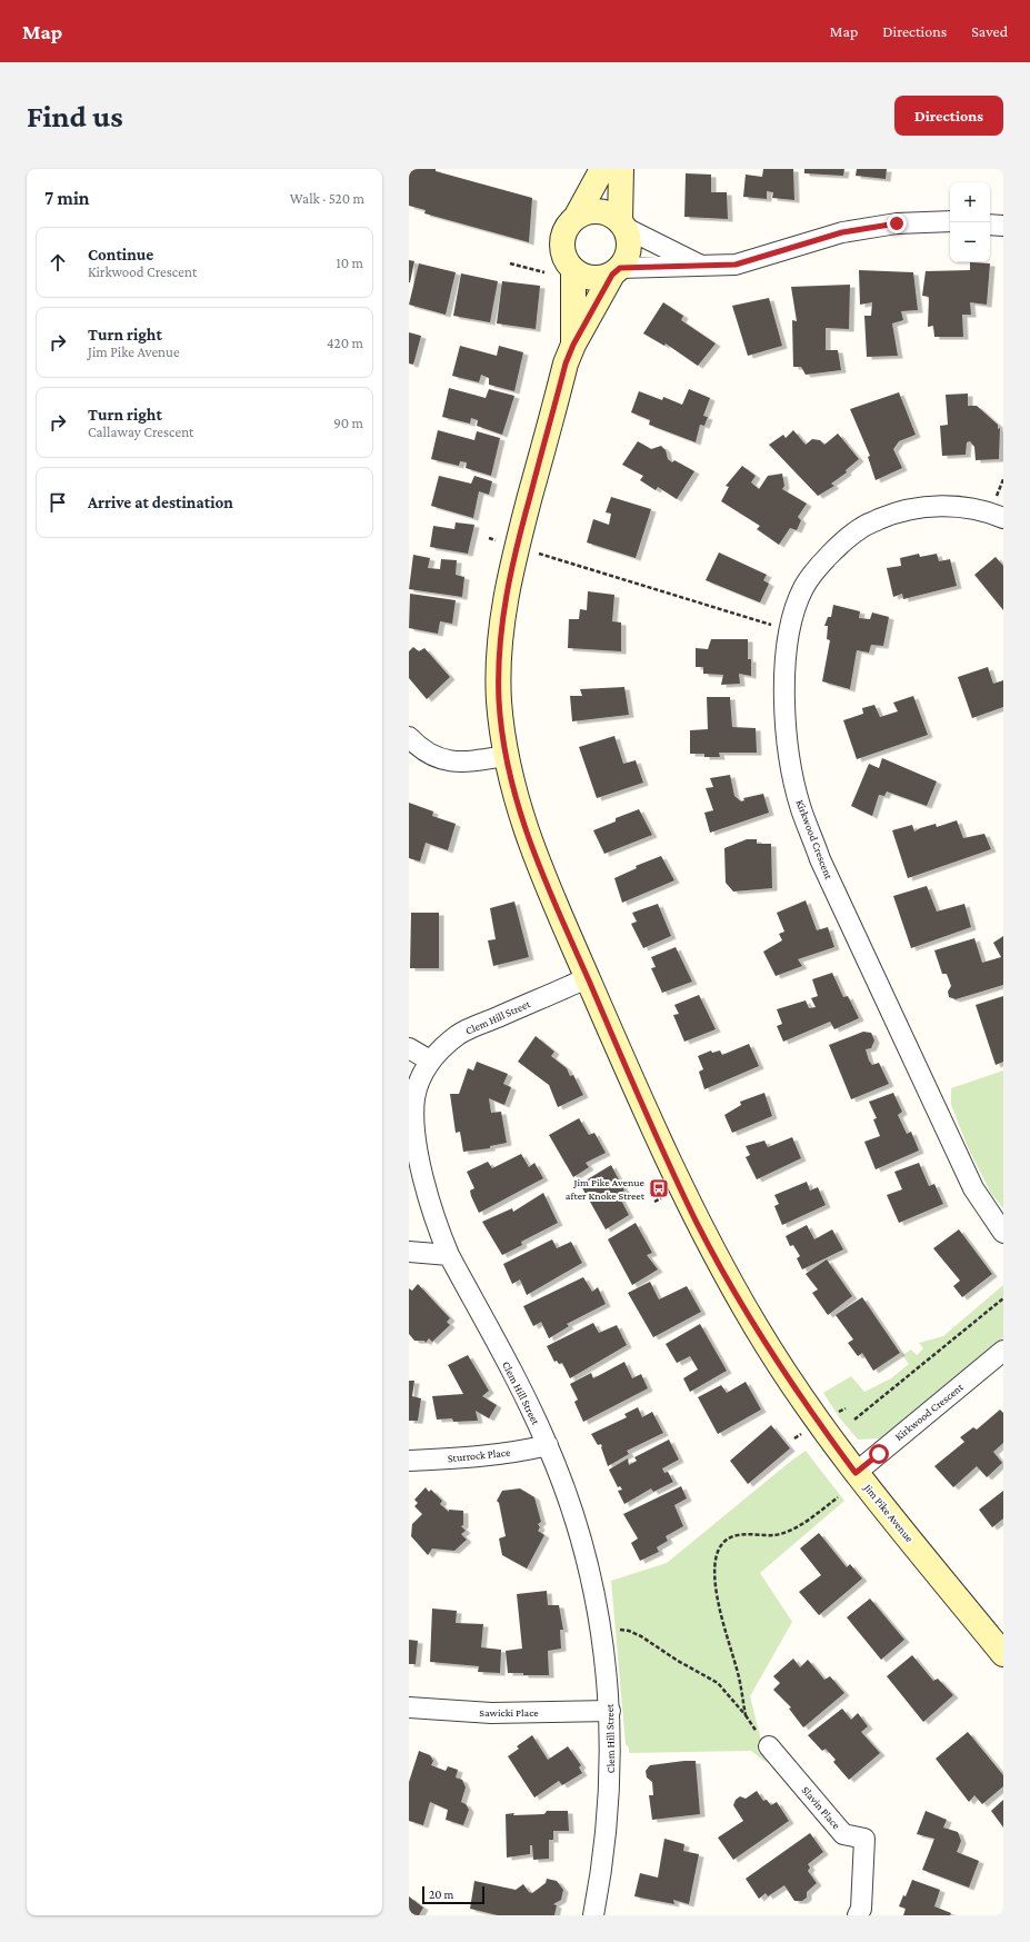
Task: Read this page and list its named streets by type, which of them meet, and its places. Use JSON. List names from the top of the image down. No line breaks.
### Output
{"streets":{"street":["Kirkwood Crescent","Clem Hill Street","Sturrock Place","Jim Pike Avenue","Sawicki Place","Slavin Place"]},"crossings":[["Kirkwood Crescent","Jim Pike Avenue"],["Clem Hill Street","Sturrock Place"],["Clem Hill Street","Jim Pike Avenue"],["Clem Hill Street","Sawicki Place"]],"places":{"bus stop":["Jim Pike Avenue after Knoke Street"]},"scale_bar":"20 m","page":{"header":"Map","nav":["Map","Directions","Saved"],"buttons":"Directions","title":"Find us","heading":["7 min","Walk · 520 m"],"map_buttons":["+","−"],"list":[["Continue","Kirkwood Crescent","10 m"],["Turn right","Jim Pike Avenue","420 m"],["Turn right","Callaway Crescent","90 m"],"Arrive at destination"],"scale":"20 m"}}
